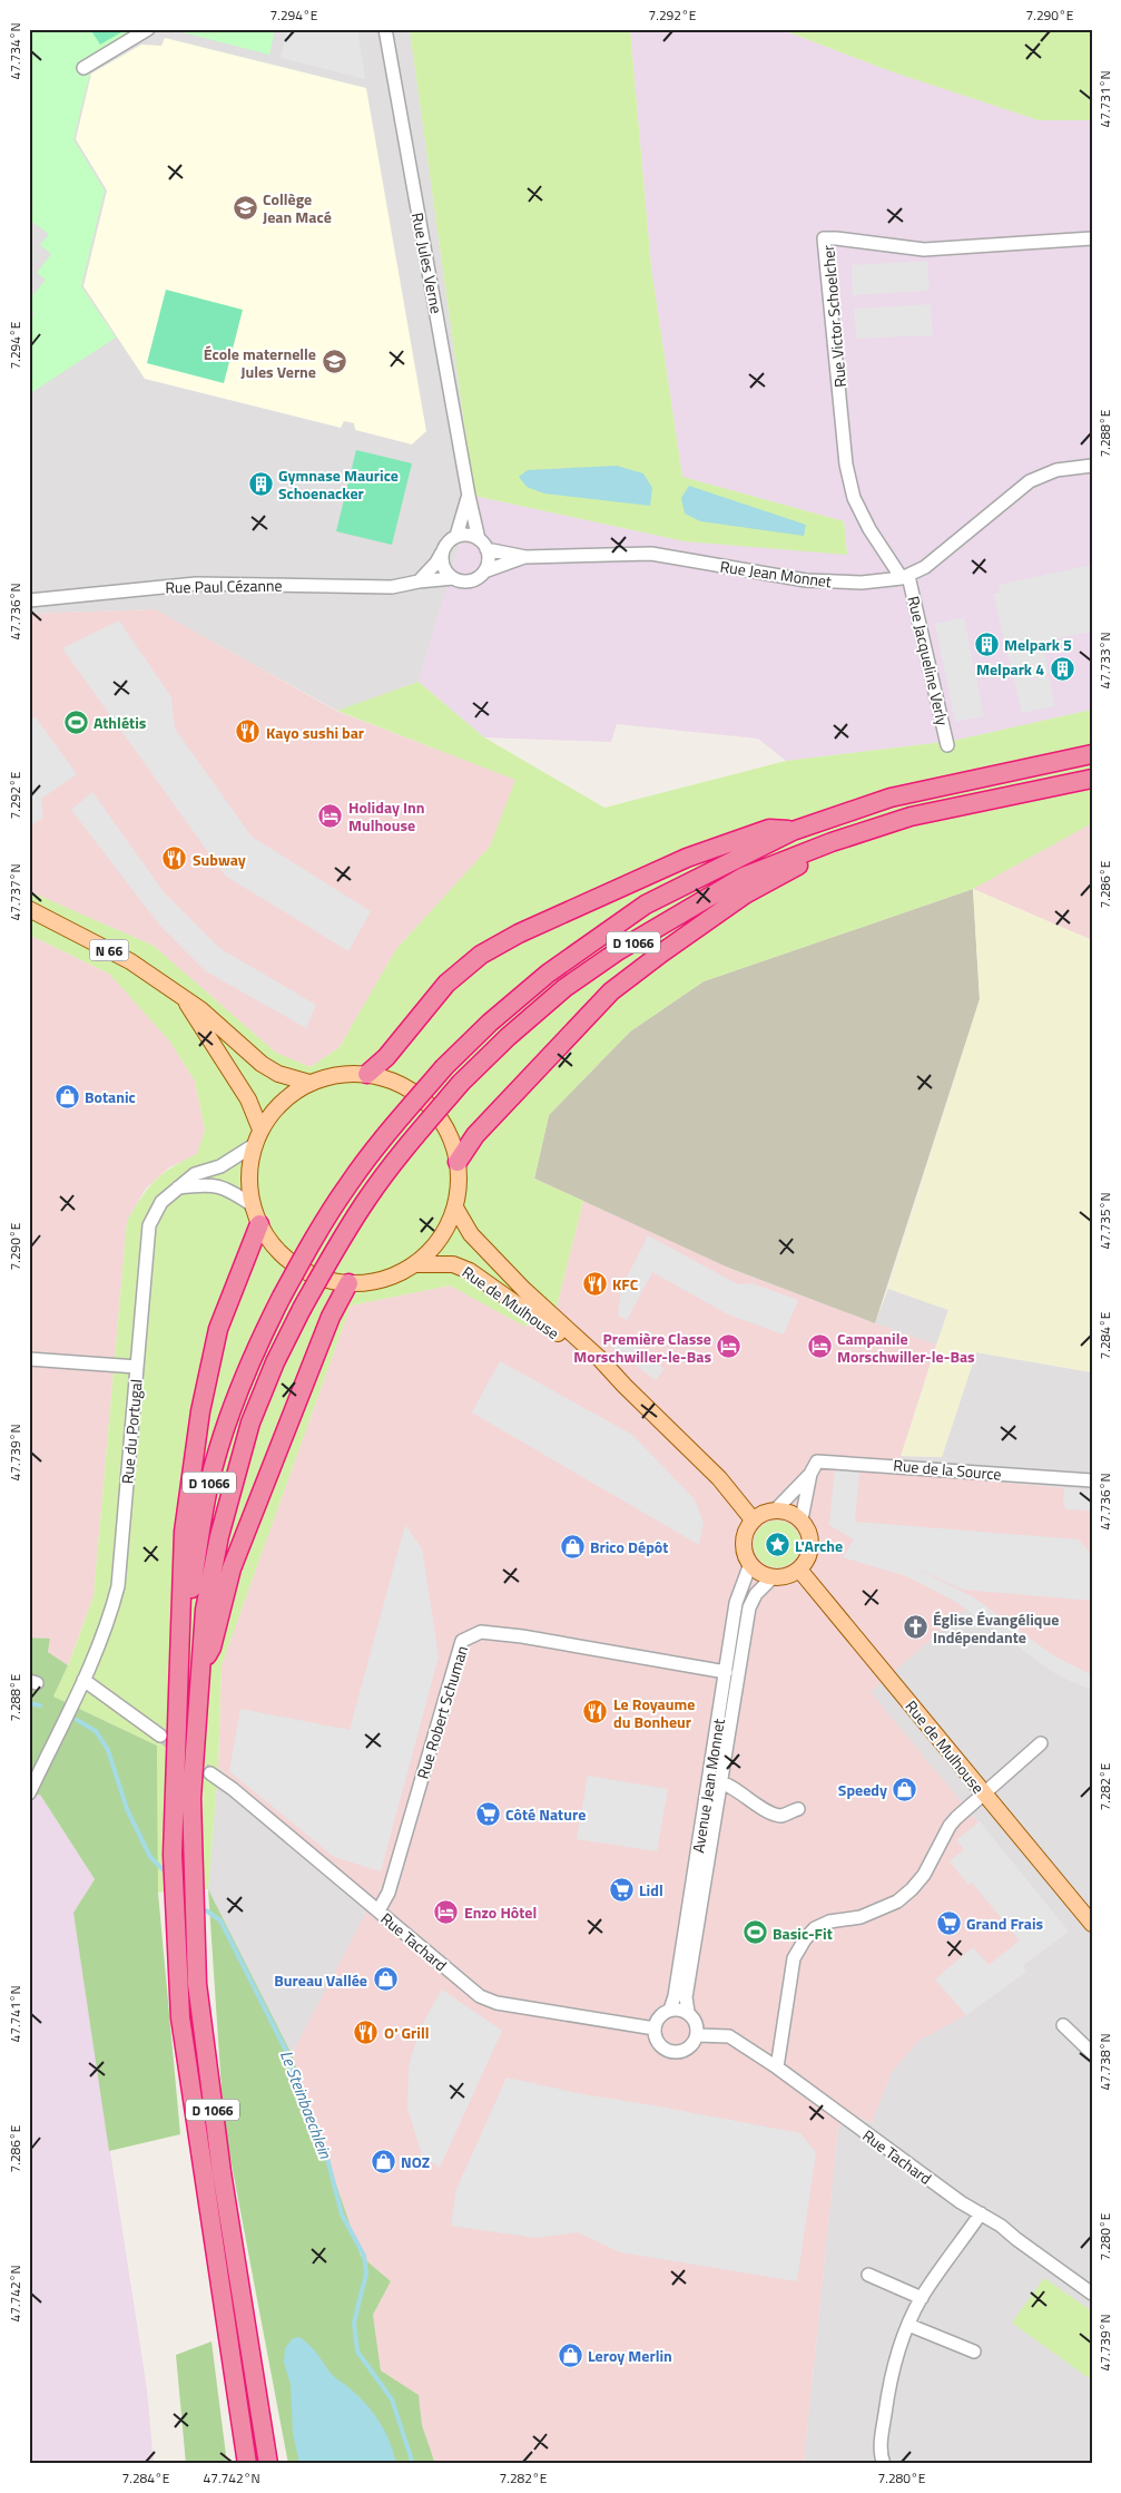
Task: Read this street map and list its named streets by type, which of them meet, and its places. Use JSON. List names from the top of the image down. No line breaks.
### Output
{"streets":{"highway":["D 1066"],"main road":["N 66","Rue de Mulhouse"],"street":["Rue Jules Verne","Rue Victor Schoelcher","Rue Jean Monnet","Rue Paul Cézanne","Rue Jacqueline Verly","Rue du Portugal","Rue de la Source","Rue Robert Schuman","Avenue Jean Monnet","Rue Tachard"]},"crossings":[["Rue Jules Verne","Rue Jean Monnet"],["Rue Jules Verne","Rue Paul Cézanne"],["Rue Victor Schoelcher","Rue Jean Monnet"],["Rue Victor Schoelcher","Rue Jacqueline Verly"],["Rue Jean Monnet","Rue Paul Cézanne"],["Rue Jean Monnet","Rue Jacqueline Verly"],["Rue de Mulhouse","Rue de la Source"],["Rue de Mulhouse","Avenue Jean Monnet"],["Rue de la Source","Avenue Jean Monnet"],["Rue Robert Schuman","Avenue Jean Monnet"],["Rue Robert Schuman","Rue Tachard"],["Avenue Jean Monnet","Rue Tachard"]],"water":["Le Steinbaechlein"],"places":{"school or university":["Collège Jean Macé","École maternelle Jules Verne"],"building":["Gymnase Maurice Schoenacker","Melpark 5","Melpark 4"],"sports":["Athlétis","Basic-Fit"],"restaurant":["Kayo sushi bar","Subway","KFC","Le Royaume du Bonheur","O' Grill"],"hotel":["Holiday Inn Mulhouse","Première Classe Morschwiller-le-Bas","Campanile Morschwiller-le-Bas","Enzo Hôtel"],"shop":["Botanic","Brico Dépôt","Speedy","Bureau Vallée","NOZ","Leroy Merlin"],"place":["L'Arche"],"church":["Église Évangélique Indépendante"],"supermarket":["Côté Nature","Lidl","Grand Frais"]},"coordinates":["7.294°E","7.292°E","7.290°E","47.734°N","47.731°N","7.288°E","47.736°N","47.733°N","7.286°E","47.737°N","47.735°N","7.284°E","47.739°N","7.282°E","47.741°N","47.738°N","7.280°E","47.742°N"]}
